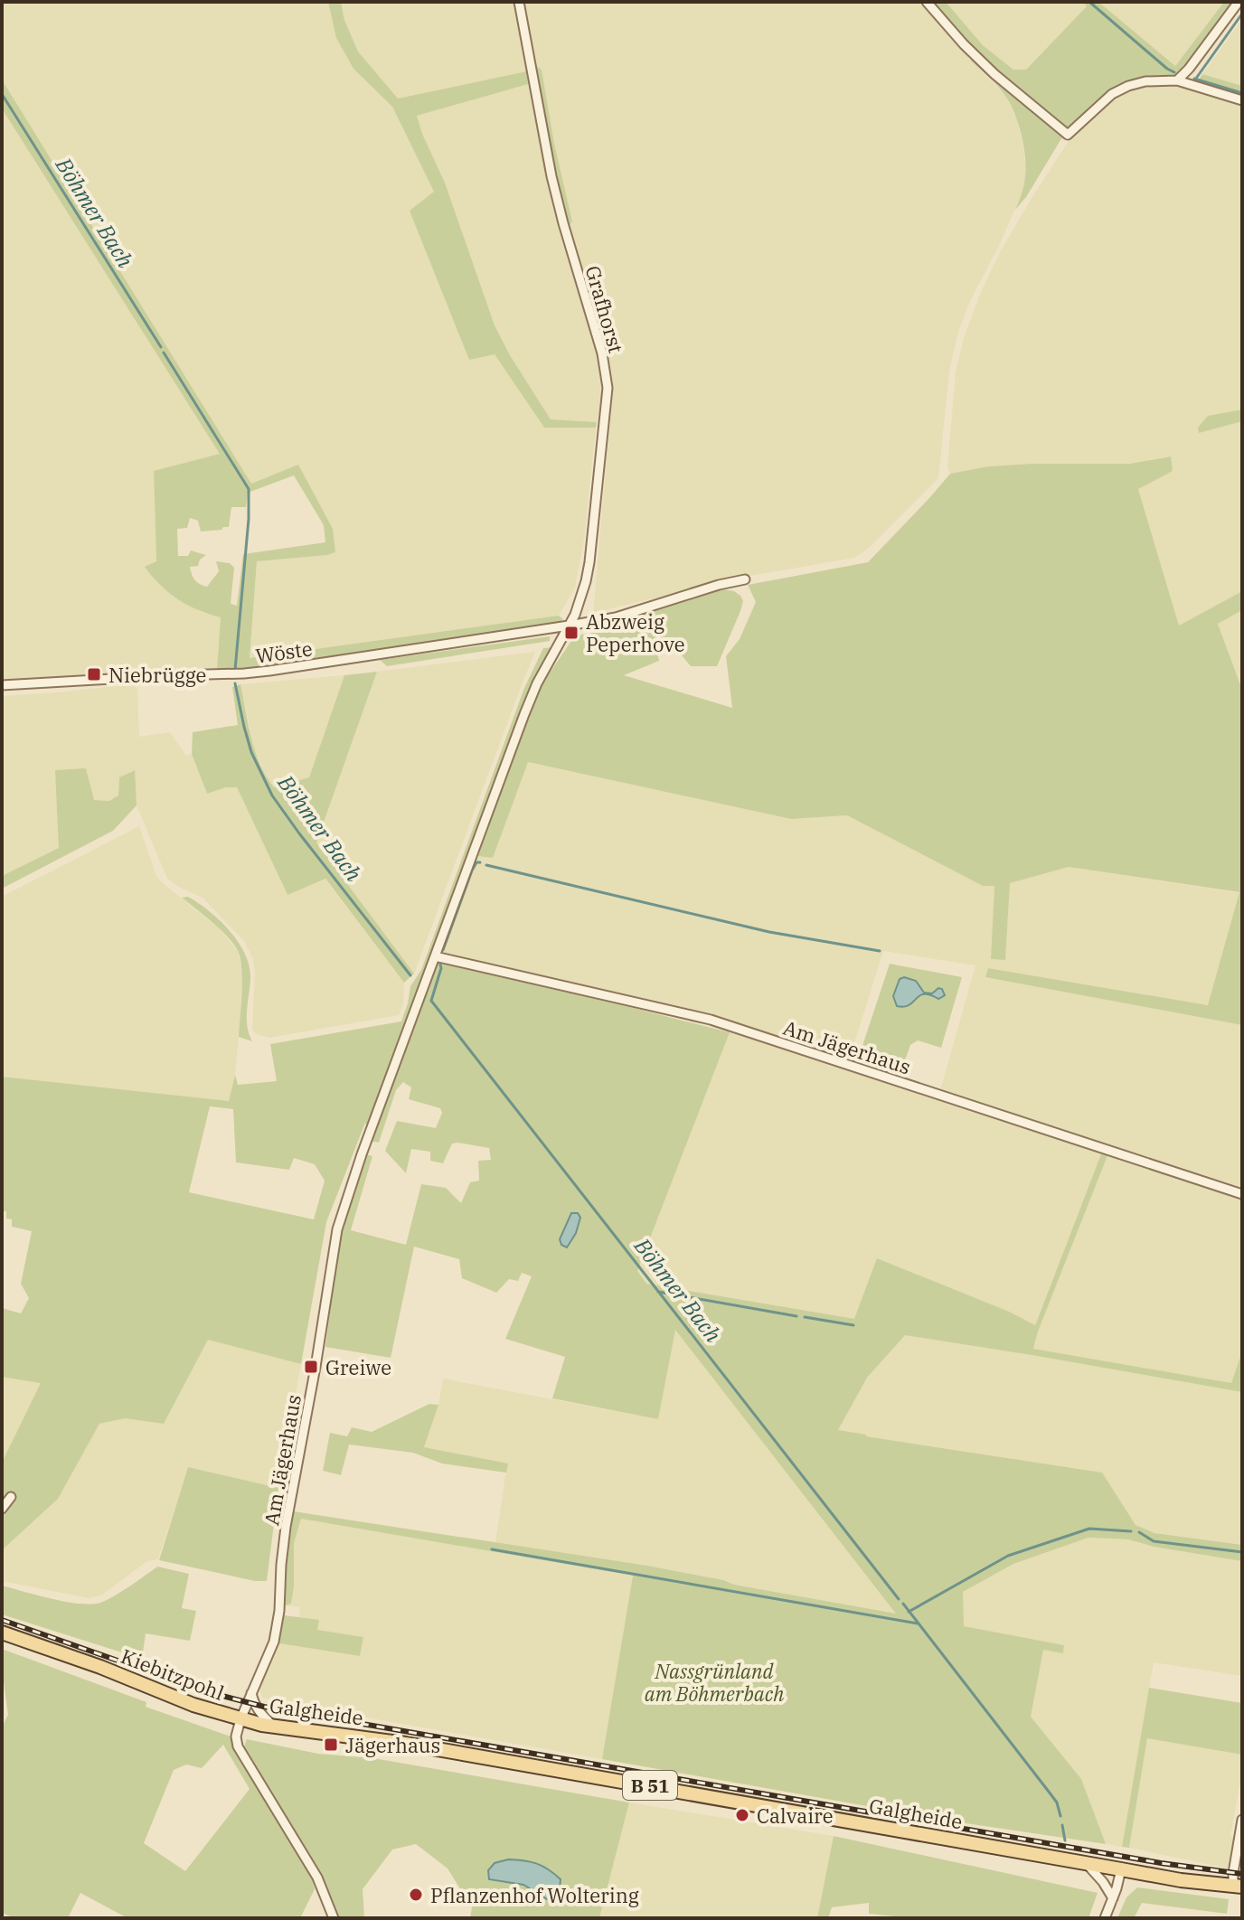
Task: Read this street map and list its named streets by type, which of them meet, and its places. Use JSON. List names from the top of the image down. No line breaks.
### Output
{"streets":{"main road":["Kiebitzpohl","Galgheide","B 51"],"street":["Grafhorst","Wöste","Am Jägerhaus"]},"crossings":[["Grafhorst","Wöste"],["Grafhorst","Am Jägerhaus"],["Wöste","Am Jägerhaus"],["Am Jägerhaus","Kiebitzpohl"],["Am Jägerhaus","Galgheide"],["Kiebitzpohl","Galgheide"]],"water":["Böhmer Bach"],"parks":["Nassgrünland am Böhmerbach"],"places":{"transit":["Abzweig Peperhove","Niebrügge","Greiwe","Jägerhaus"],"other":["Calvaire","Pflanzenhof Woltering"]}}
